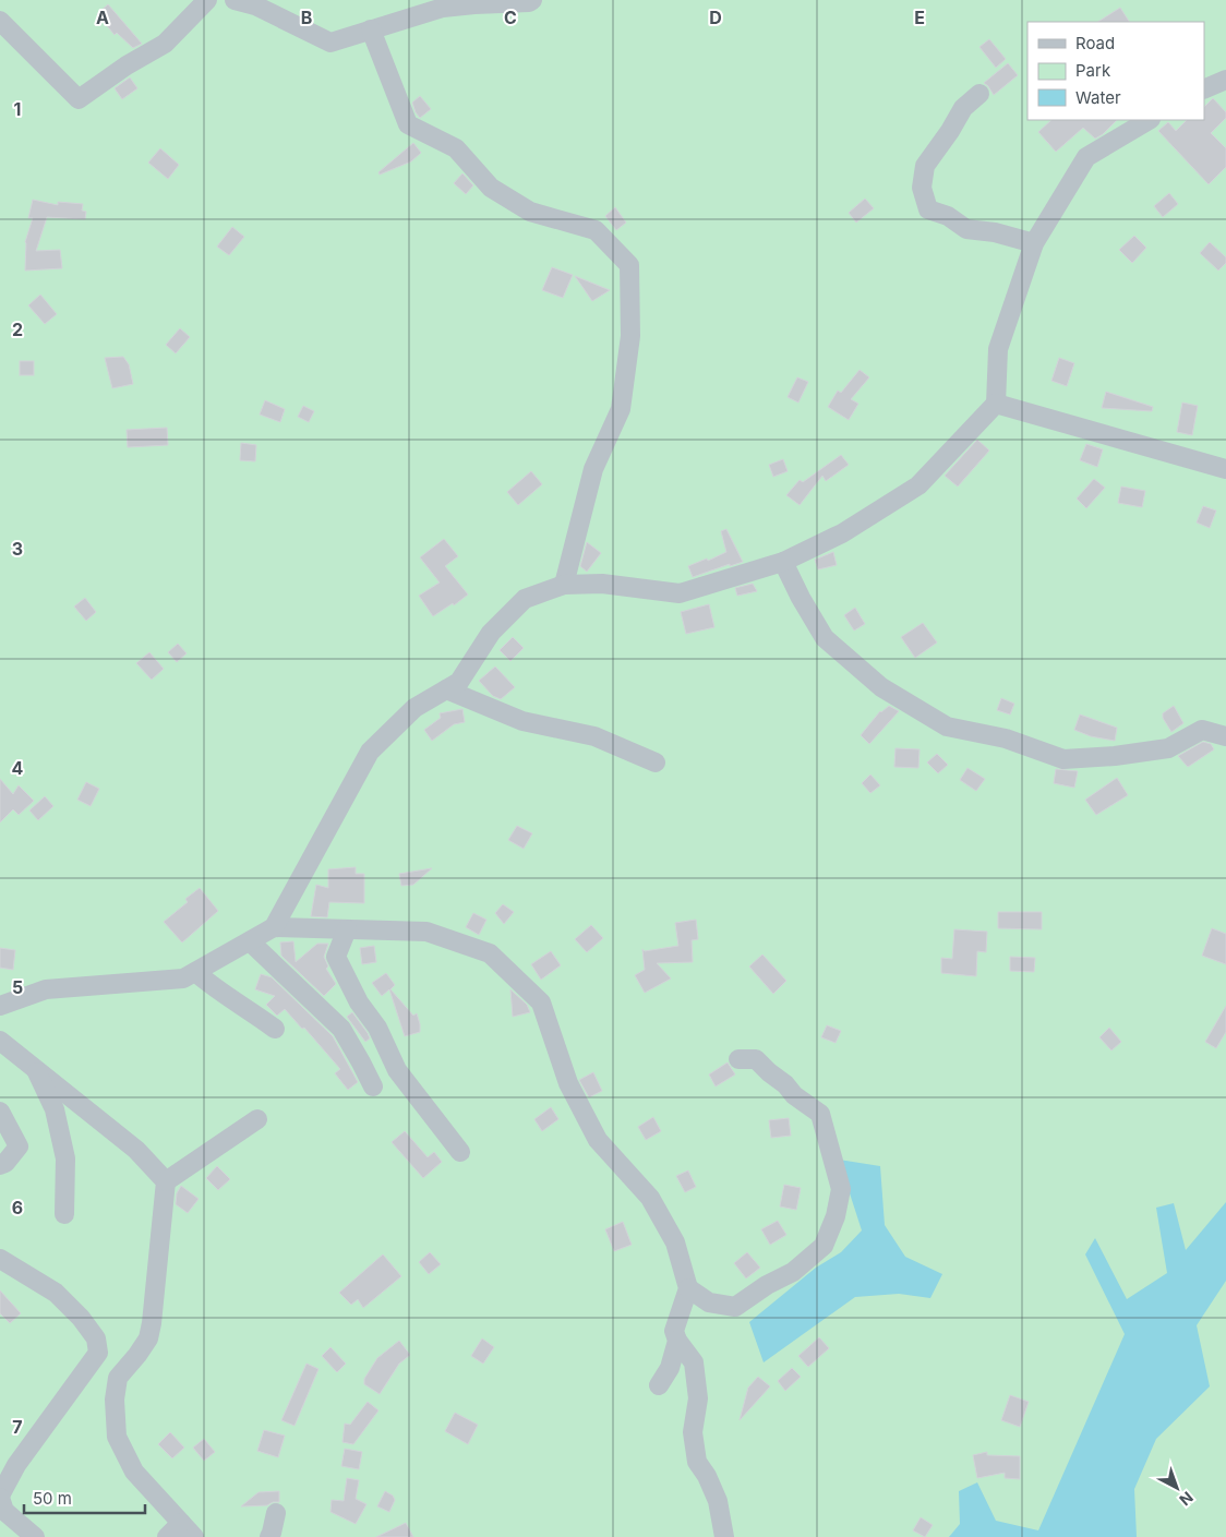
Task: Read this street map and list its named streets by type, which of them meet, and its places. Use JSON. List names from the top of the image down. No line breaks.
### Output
{"legend":["Road","Park","Water"],"scale_bar":"50 m","north":"bottom right","grid":{"columns":["A","B","C","D","E"],"rows":["1","2","3","4","5","6","7"]}}
